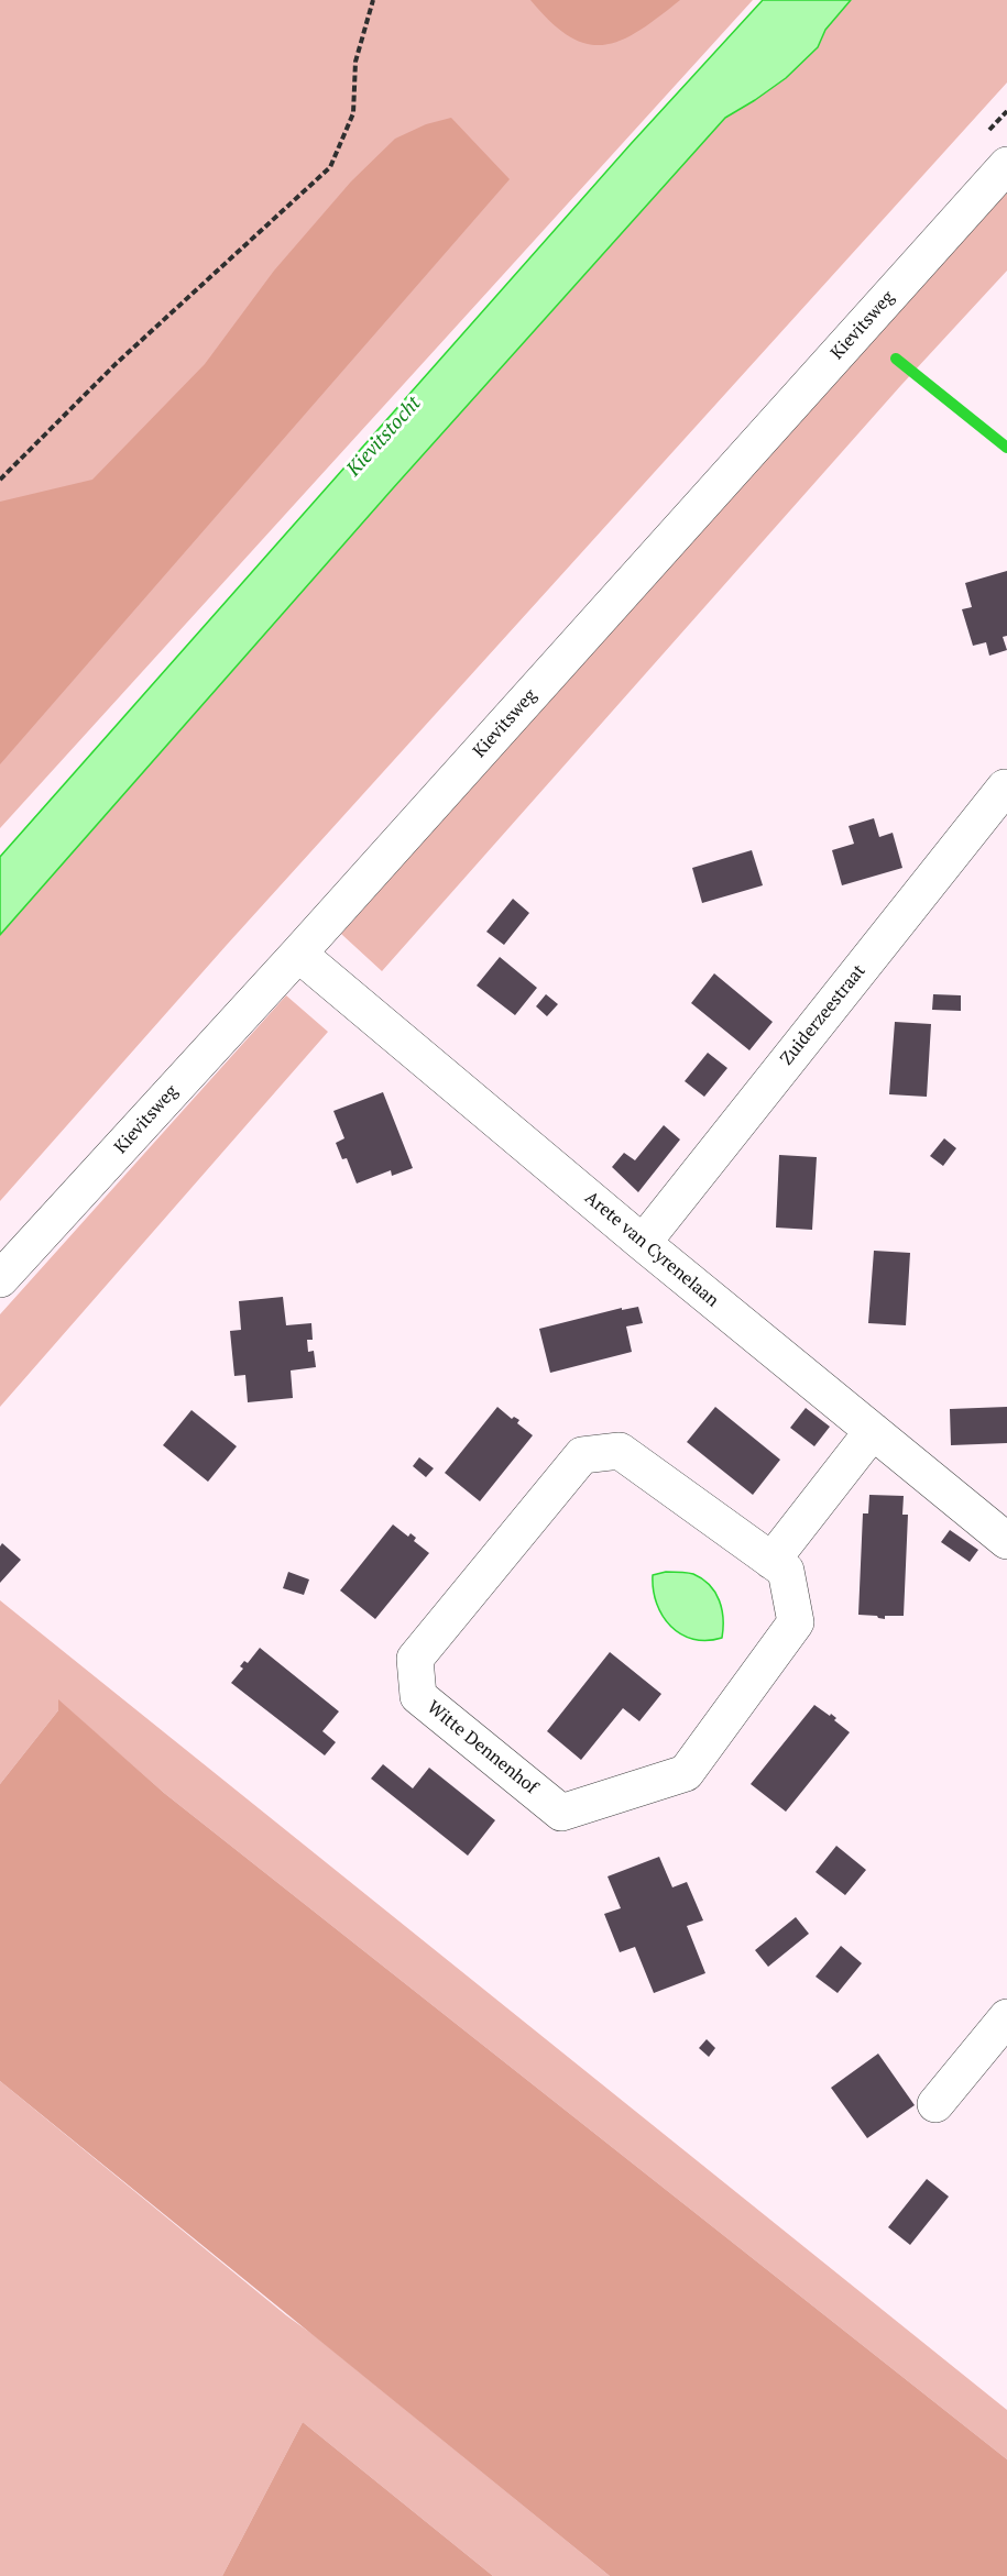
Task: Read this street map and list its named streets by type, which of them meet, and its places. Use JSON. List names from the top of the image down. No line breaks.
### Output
{"streets":{"street":["Kievitsweg","Zuiderzeestraat","Arete van Cyrenelaan","Witte Dennenhof"]},"crossings":[["Kievitsweg","Arete van Cyrenelaan"],["Zuiderzeestraat","Arete van Cyrenelaan"]],"water":["Kievitstocht"]}
